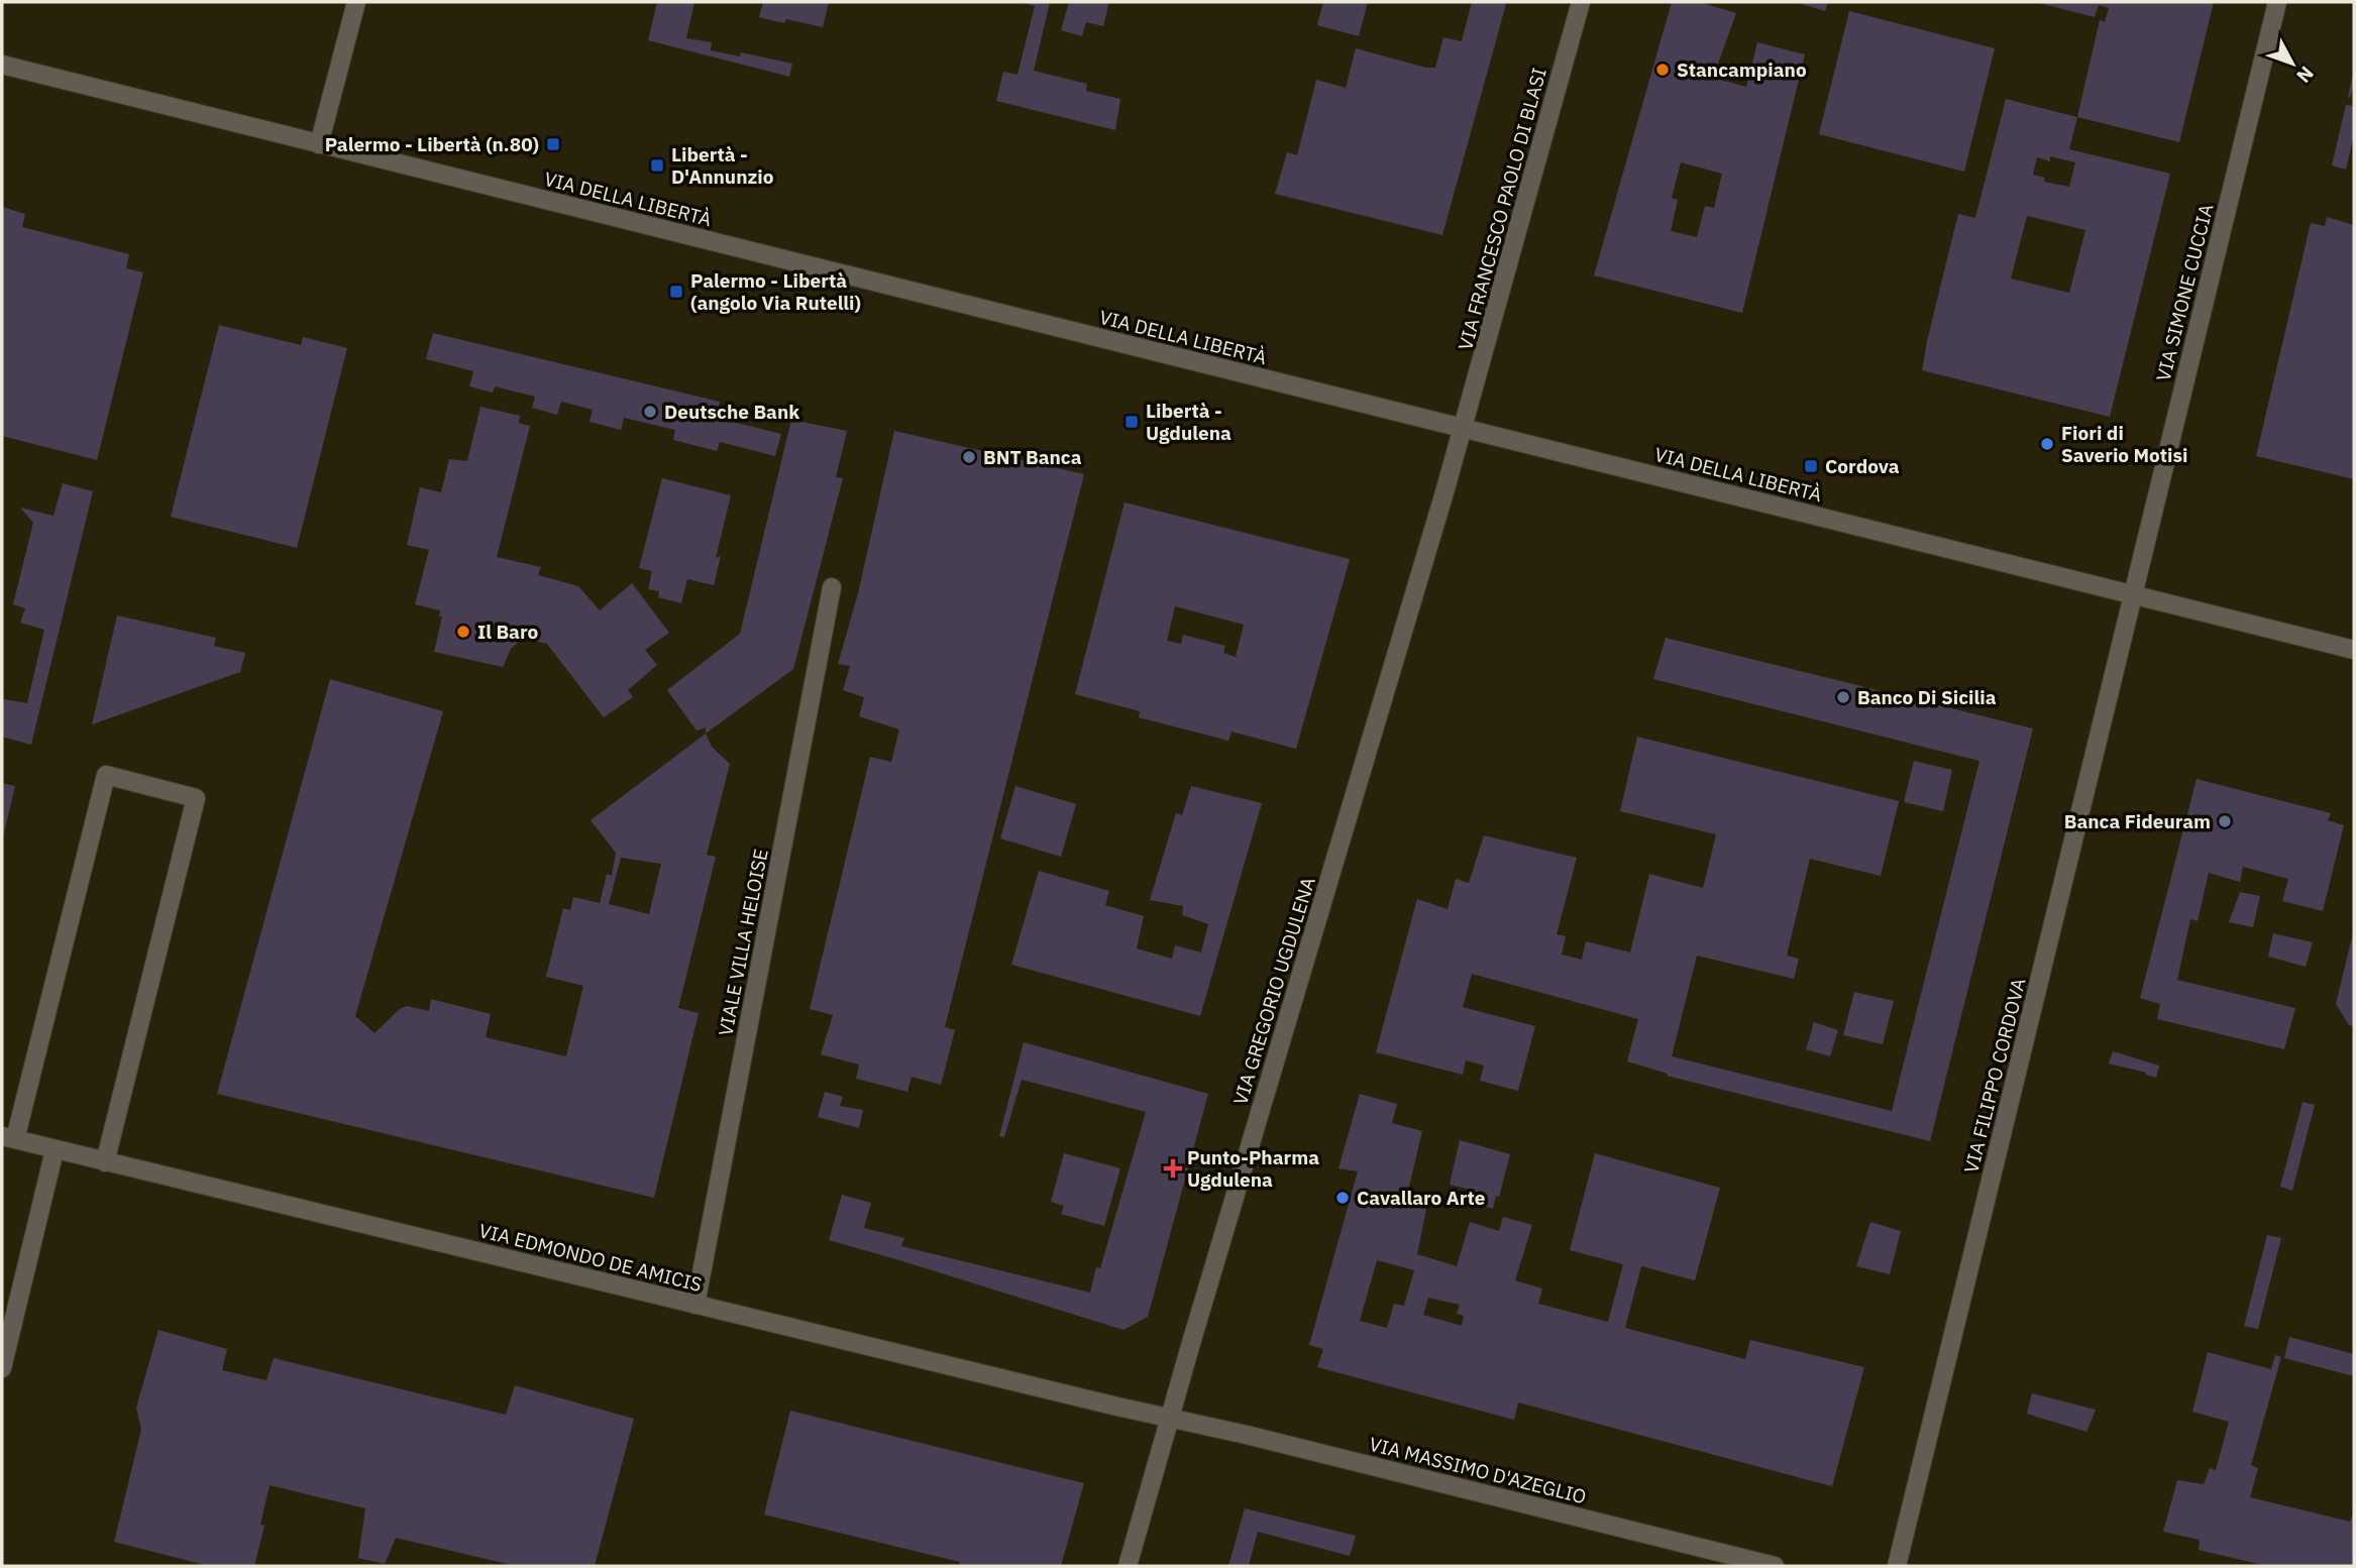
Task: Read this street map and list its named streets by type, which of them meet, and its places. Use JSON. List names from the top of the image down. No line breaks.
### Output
{"streets":{"street":["VIA DELLA LIBERTÀ","VIA FRANCESCO PAOLO DI BLASI","VIA SIMONE CUCCIA","VIALE VILLA HELOISE","VIA GREGORIO UGDULENA","VIA FILIPPO CORDOVA","VIA EDMONDO DE AMICIS","VIA MASSIMO D'AZEGLIO"]},"crossings":[["VIA DELLA LIBERTÀ","VIA FRANCESCO PAOLO DI BLASI"],["VIA DELLA LIBERTÀ","VIA SIMONE CUCCIA"],["VIA DELLA LIBERTÀ","VIA GREGORIO UGDULENA"],["VIA DELLA LIBERTÀ","VIA FILIPPO CORDOVA"],["VIA FRANCESCO PAOLO DI BLASI","VIA GREGORIO UGDULENA"],["VIA SIMONE CUCCIA","VIA FILIPPO CORDOVA"],["VIALE VILLA HELOISE","VIA EDMONDO DE AMICIS"],["VIA GREGORIO UGDULENA","VIA EDMONDO DE AMICIS"],["VIA GREGORIO UGDULENA","VIA MASSIMO D'AZEGLIO"],["VIA EDMONDO DE AMICIS","VIA MASSIMO D'AZEGLIO"]],"places":{"other":["Stancampiano","Deutsche Bank","Fiori di Saverio Motisi","BNT Banca","Il Baro","Banco Di Sicilia","Banca Fideuram","Cavallaro Arte"],"transit":["Palermo - Libertà (n.80)","Libertà - D'Annunzio","Palermo - Libertà (angolo Via Rutelli)","Libertà - Ugdulena","Cordova"],"health":["Punto-Pharma Ugdulena"]},"north":"bottom right"}
